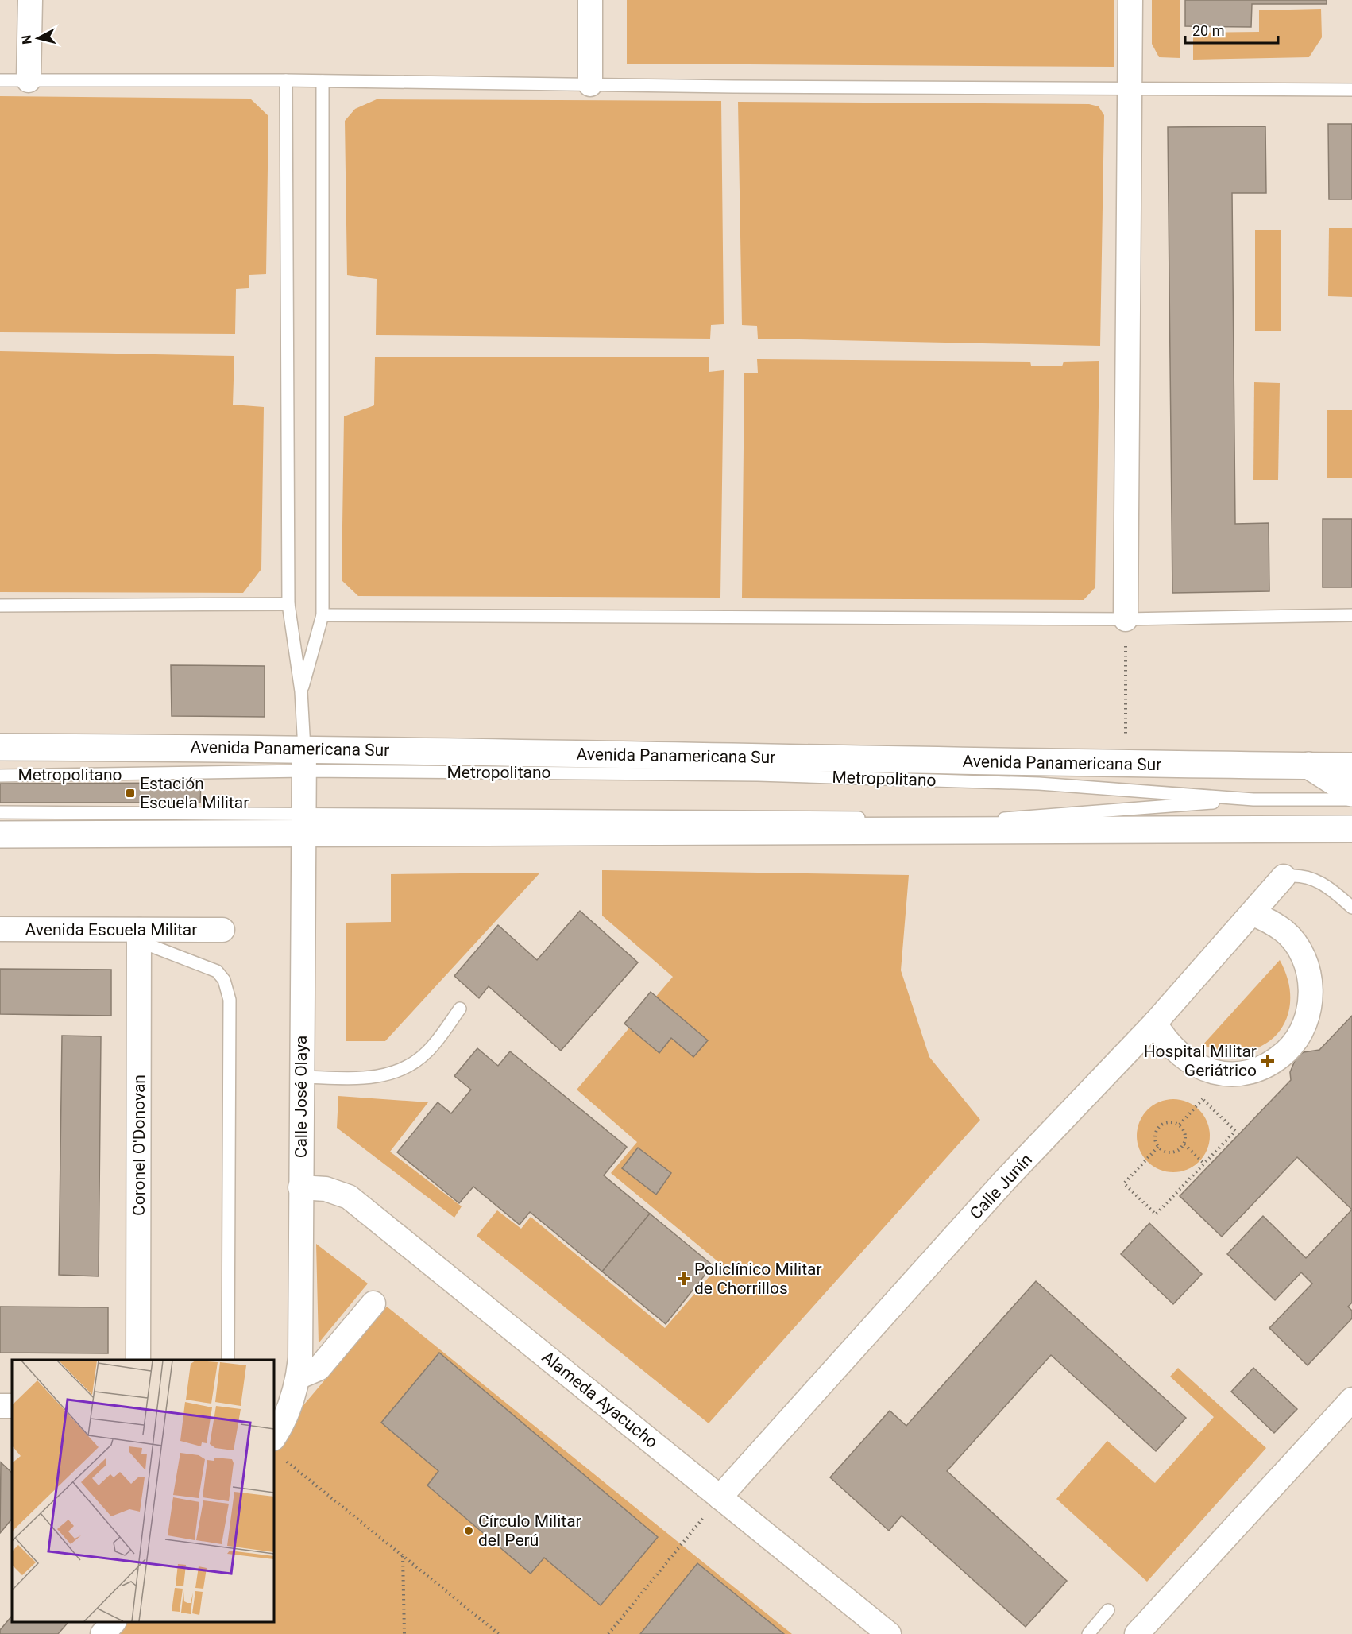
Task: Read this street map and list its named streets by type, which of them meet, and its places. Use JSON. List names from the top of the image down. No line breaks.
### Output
{"streets":{"main road":["Avenida Panamericana Sur"],"street":["Avenida Escuela Militar","Calle José Olaya","Coronel O'Donovan","Calle Junín","Alameda Ayacucho"],"lane":["Metropolitano"]},"crossings":[["Avenida Panamericana Sur","Metropolitano"],["Avenida Panamericana Sur","Calle José Olaya"],["Metropolitano","Calle José Olaya"],["Avenida Escuela Militar","Coronel O'Donovan"],["Calle José Olaya","Alameda Ayacucho"],["Calle Junín","Alameda Ayacucho"]],"places":{"transit":["Estación Escuela Militar"],"health":["Hospital Militar Geriátrico","Policlínico Militar de Chorrillos"],"other":["Círculo Militar del Perú"]},"scale_bar":"20 m","north":"left"}
